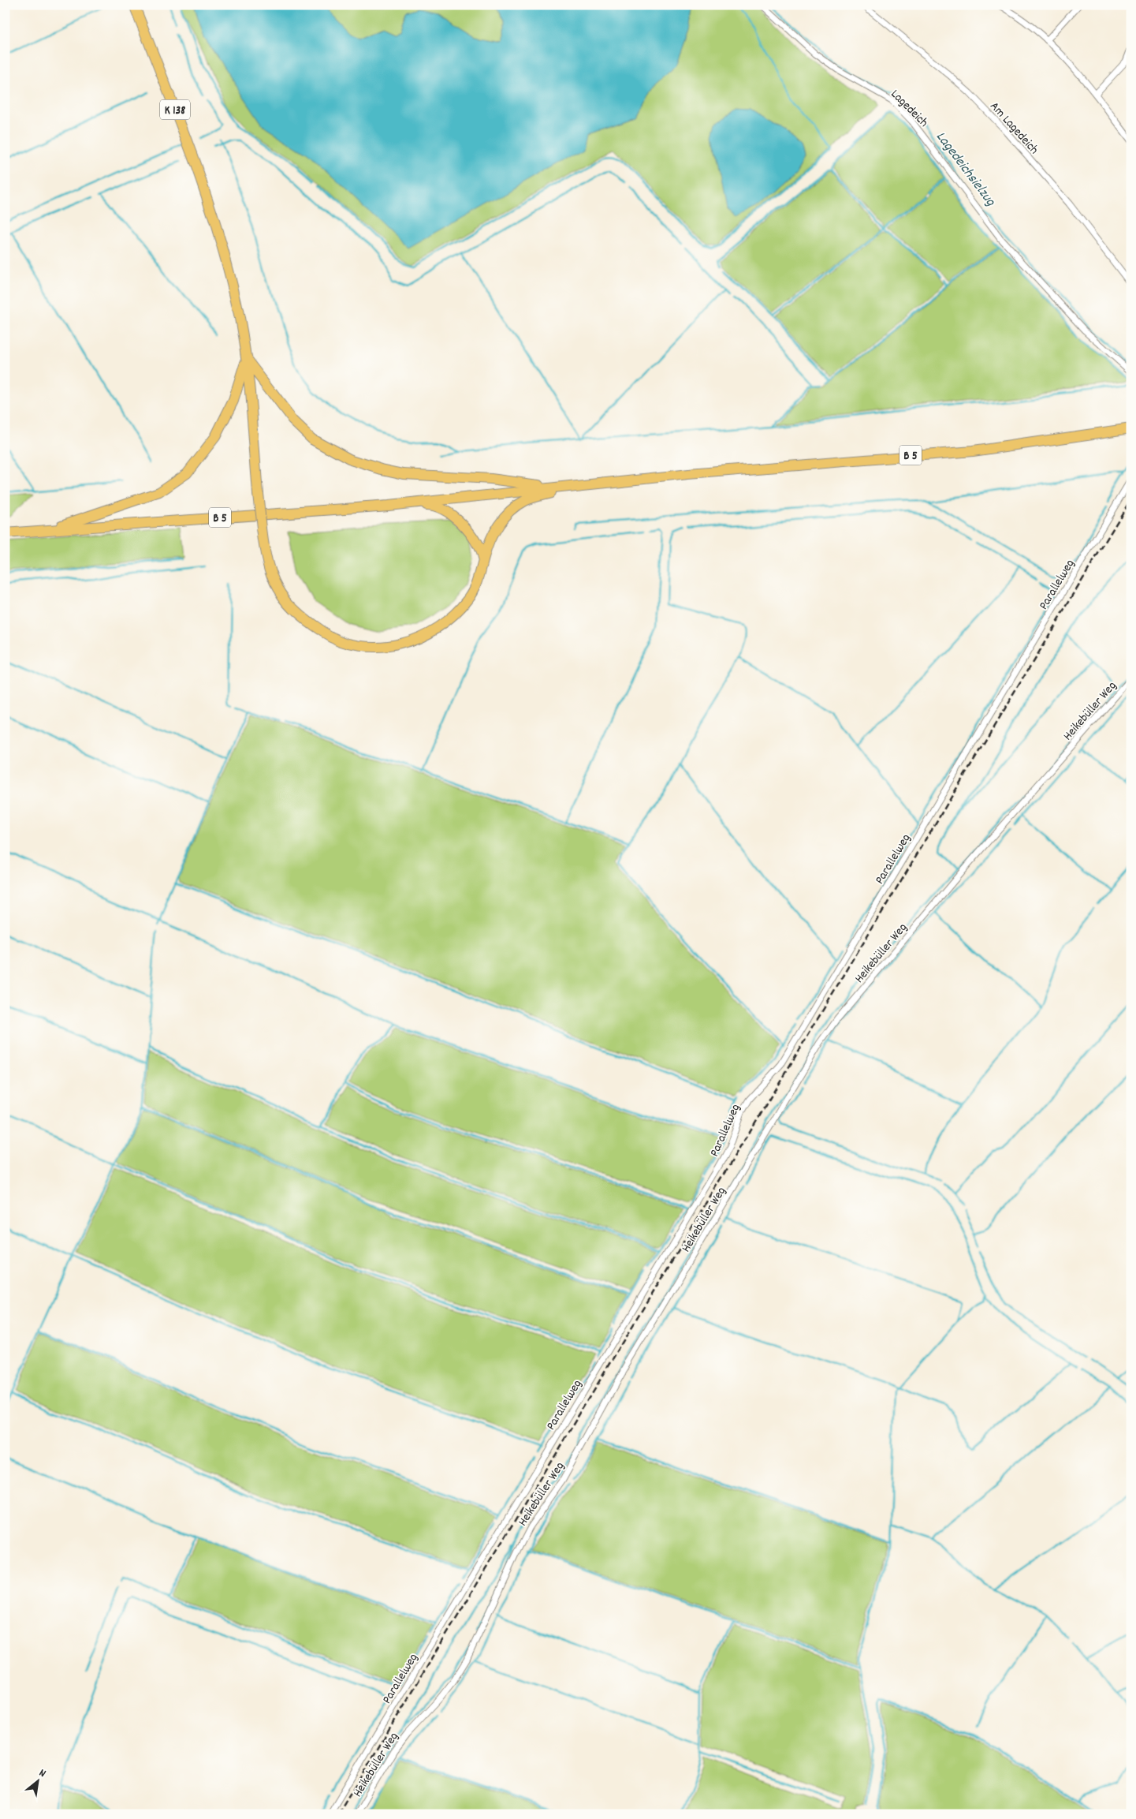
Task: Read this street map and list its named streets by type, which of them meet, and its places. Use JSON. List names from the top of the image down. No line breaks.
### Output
{"streets":{"highway":["K 138","B 5"],"street":["Lagedeich","Am Lagedeich","Parallelweg","Heikebüller Weg"]},"water":["Lagedeichsielzug"],"north":"top right"}
